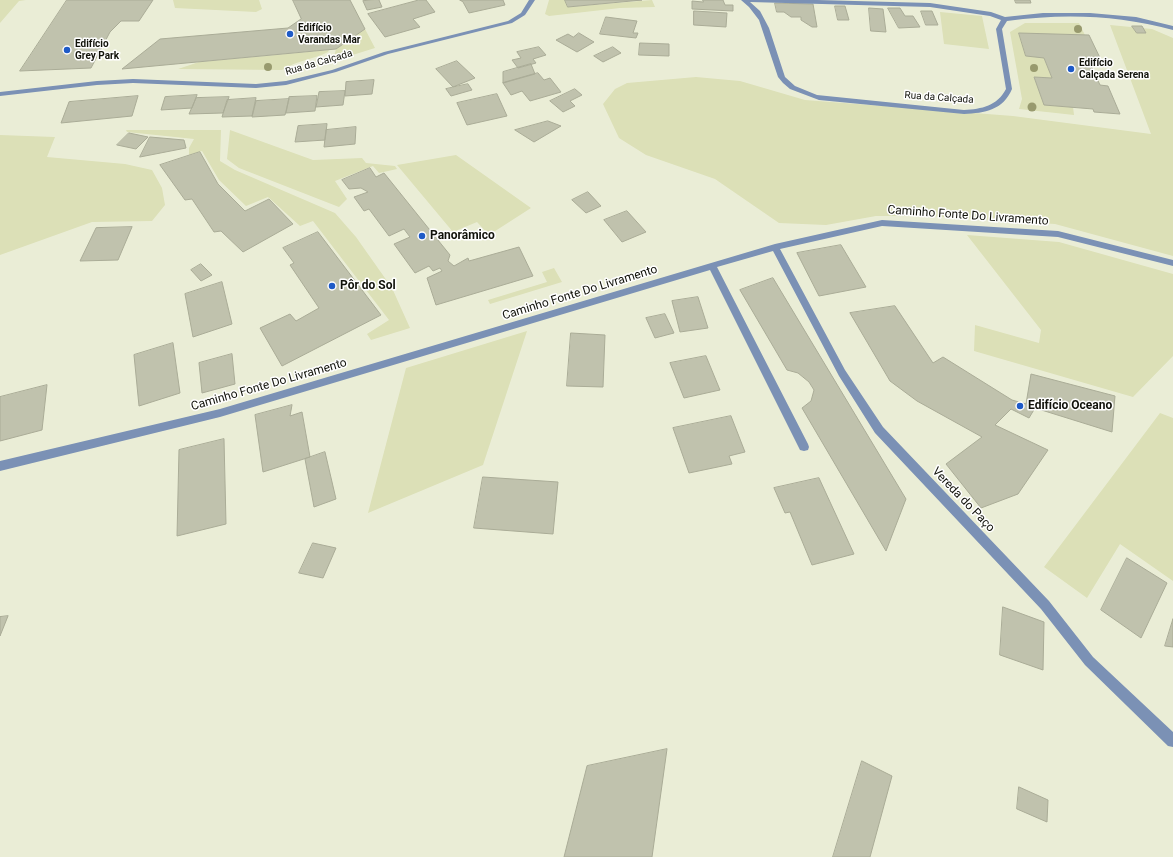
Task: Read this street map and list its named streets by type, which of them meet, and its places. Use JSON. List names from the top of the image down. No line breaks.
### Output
{"streets":{"street":["Rua da Calçada","Caminho Fonte Do Livramento","Vereda do Paço"]},"crossings":[["Caminho Fonte Do Livramento","Vereda do Paço"]],"places":["Edifício Varandas Mar","Edifício Grey Park","Edifício Calçada Serena","Panorâmico","Pôr do Sol","Edifício Oceano"]}
